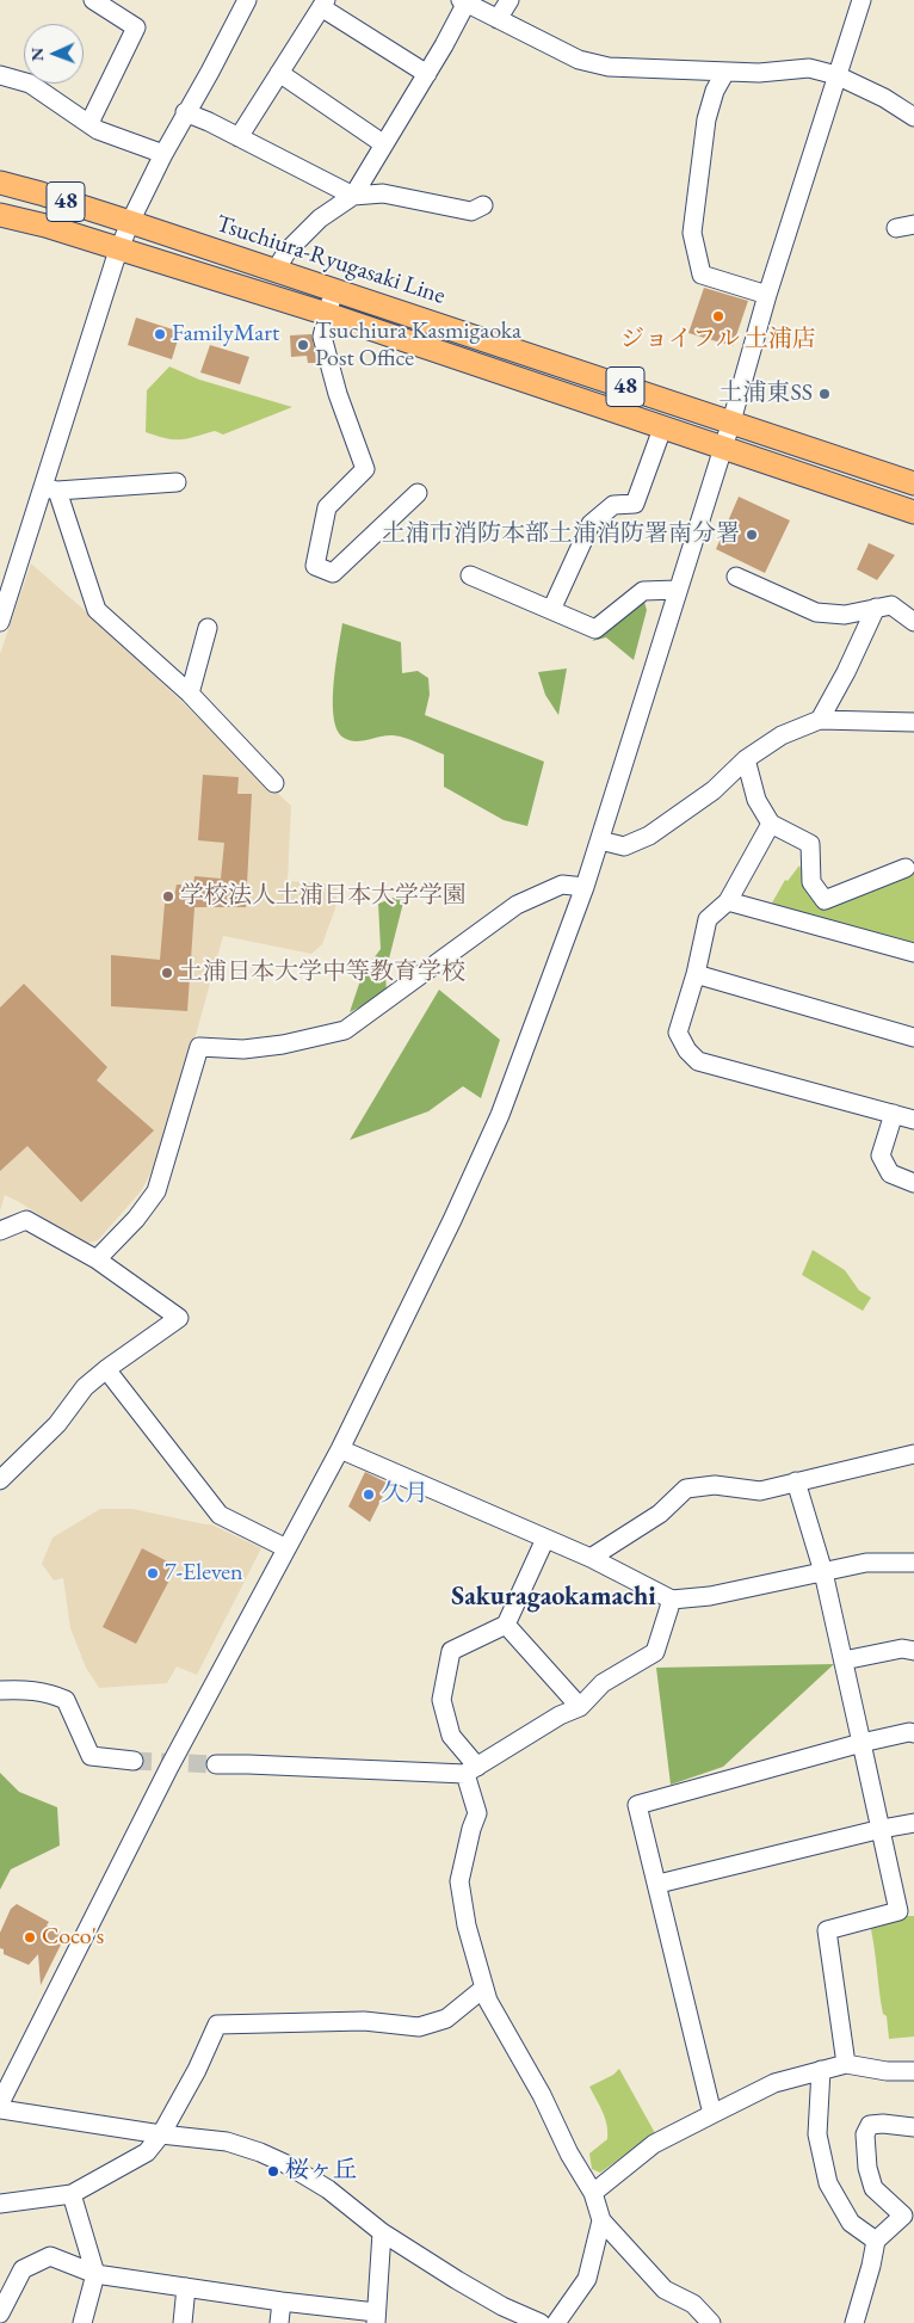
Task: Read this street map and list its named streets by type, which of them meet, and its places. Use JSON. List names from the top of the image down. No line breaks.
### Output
{"streets":{"main road":["48","Tsuchiura-Ryugasaki Line"]},"districts":["Sakuragaokamachi"],"places":["ジョイフル 土浦店","FamilyMart","Tsuchiura Kasmigaoka Post Office","土浦東SS","土浦市消防本部土浦消防署南分署","学校法人土浦日本大学学園","土浦日本大学中等教育学校","久月","7-Eleven","Coco's","桜ヶ丘"],"north":"left"}
